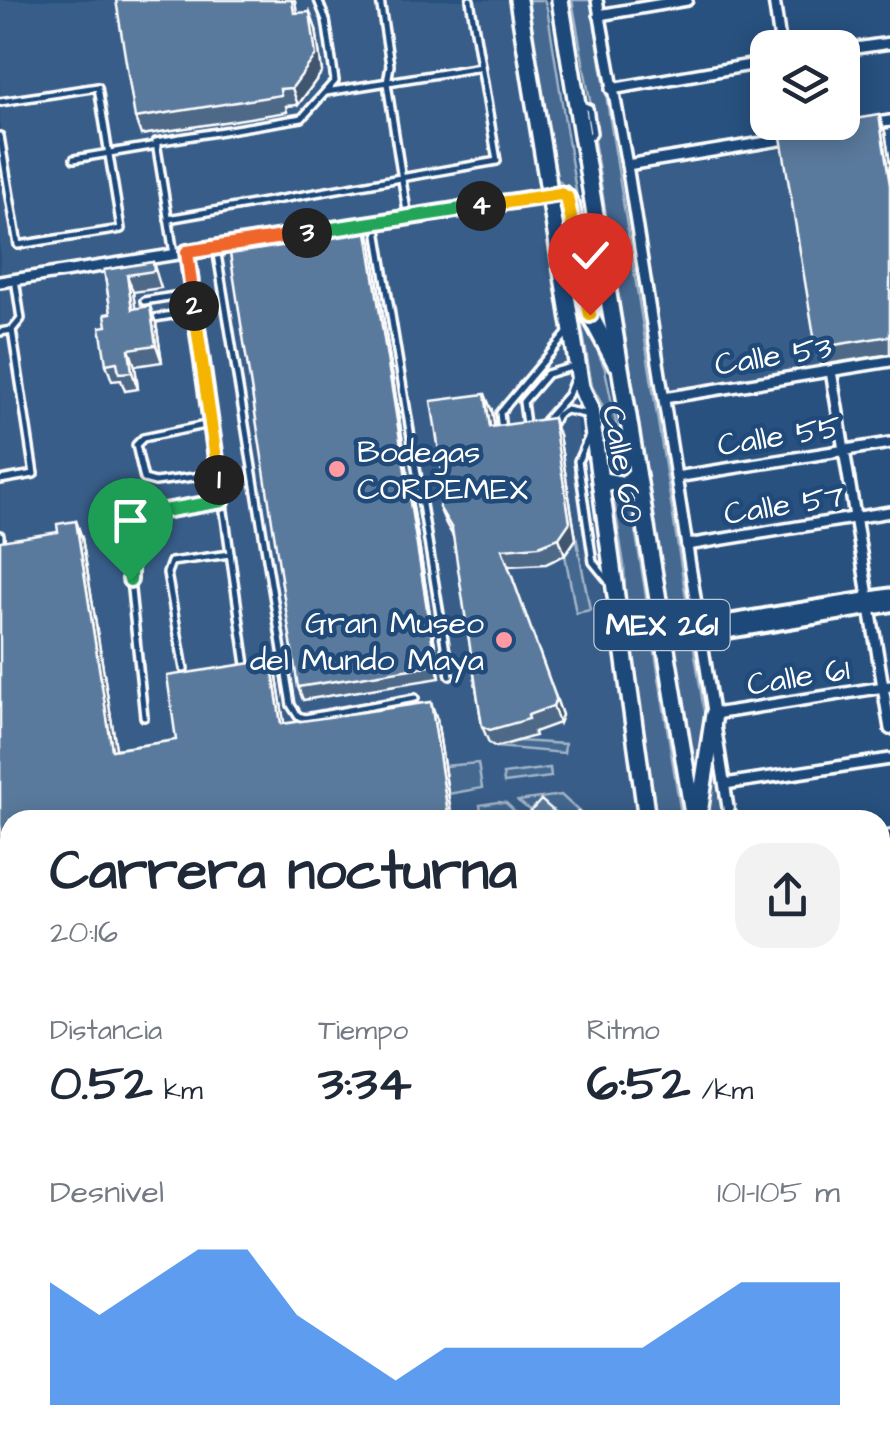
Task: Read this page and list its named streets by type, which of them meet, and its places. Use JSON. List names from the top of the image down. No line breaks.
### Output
{"streets":{"main road":["Calle 60","MEX 261"],"street":["Calle 53","Calle 55","Calle 57","Calle 61"]},"places":["Bodegas CORDEMEX","Gran Museo del Mundo Maya"],"page":{"pins":["4","3","2","1"],"heading":["Carrera nocturna","20:16"],"stats":[["Distancia","0.52 km"],["Tiempo","3:34"],["Ritmo","6:52 /km"]],"chart":["Desnivel","101–105 m"]}}
